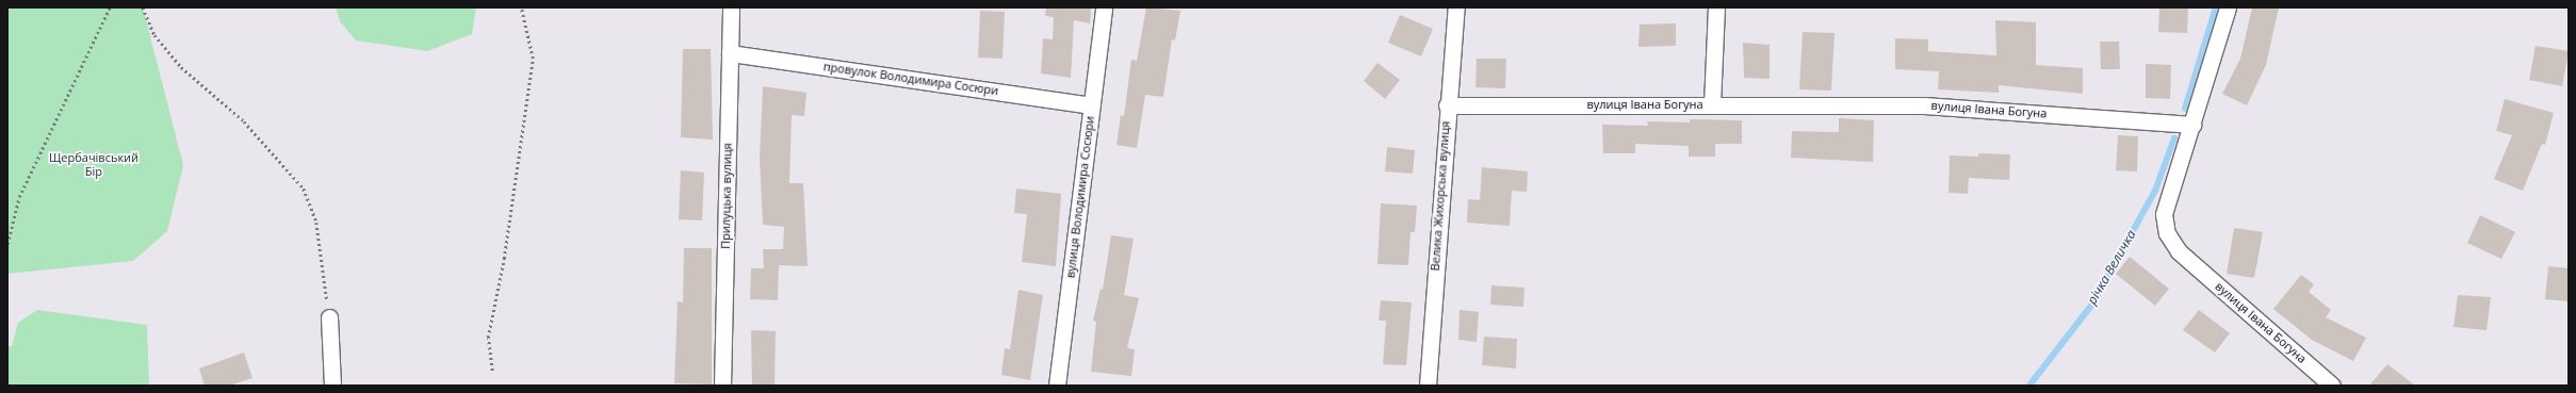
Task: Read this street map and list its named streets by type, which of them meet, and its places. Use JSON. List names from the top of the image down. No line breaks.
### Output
{"streets":{"street":["провулок Володимира Сосюри","вулиця Івана Богуна","Прилуцька вулиця","Велика Жихорська вулиця","вулиця Володимира Сосюри"]},"crossings":[["провулок Володимира Сосюри","Прилуцька вулиця"],["провулок Володимира Сосюри","вулиця Володимира Сосюри"],["вулиця Івана Богуна","Велика Жихорська вулиця"]],"water":["річка Величка"],"parks":["Щербачівський Бір"]}
